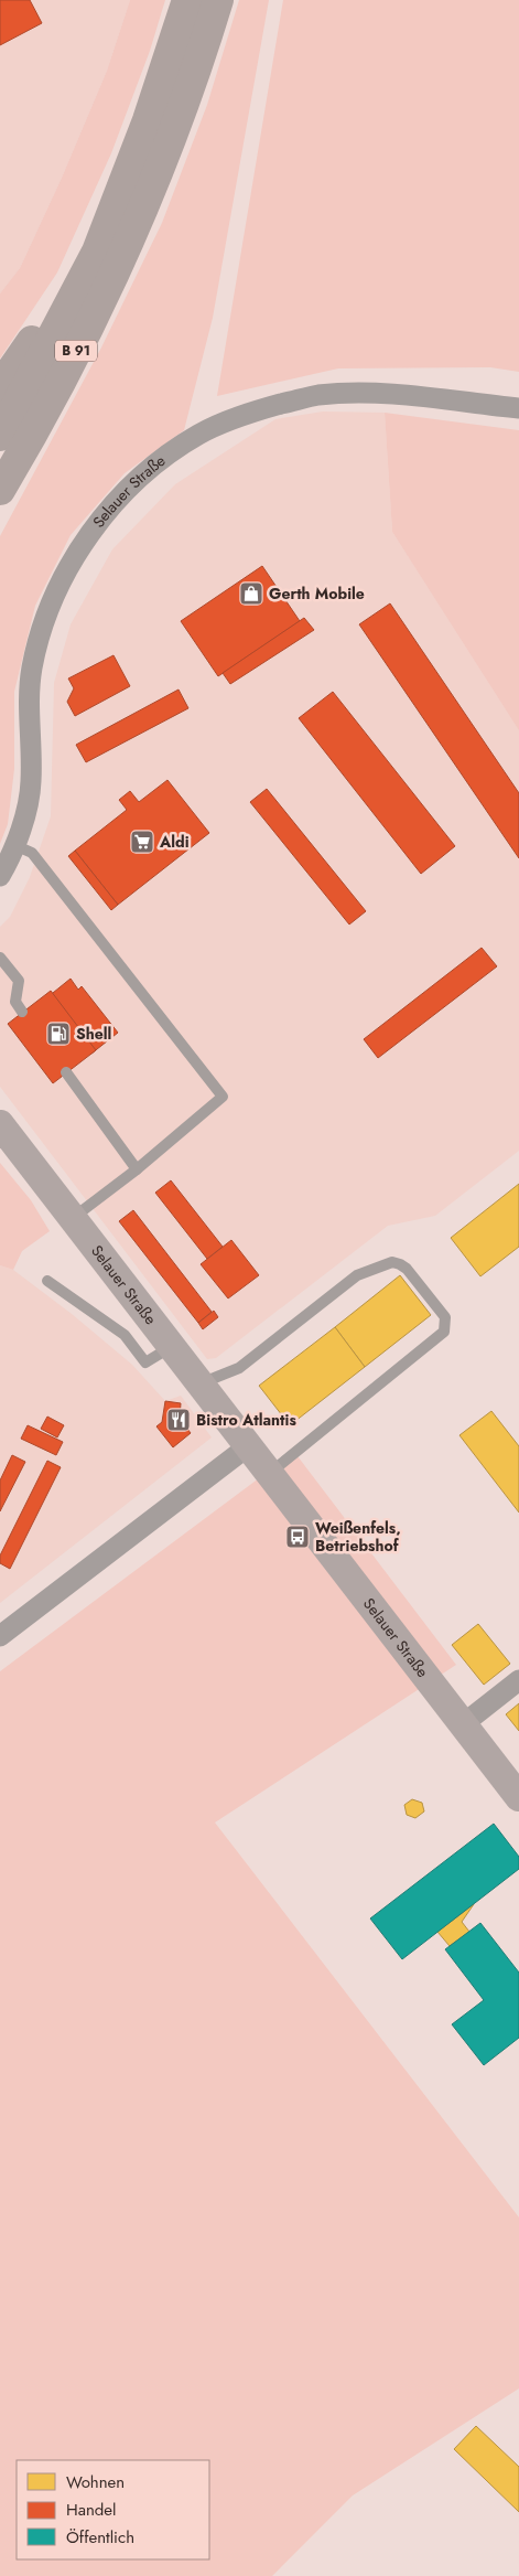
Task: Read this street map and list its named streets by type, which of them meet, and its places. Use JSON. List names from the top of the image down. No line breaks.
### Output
{"streets":{"highway":["B 91"],"main road":["Selauer Straße"]},"places":{"shop":["Gerth Mobile"],"supermarket":["Aldi"],"fuel station":["Shell"],"restaurant":["Bistro Atlantis"],"bus stop":["Weißenfels, Betriebshof"]},"legend":["Wohnen","Handel","Öffentlich"]}
